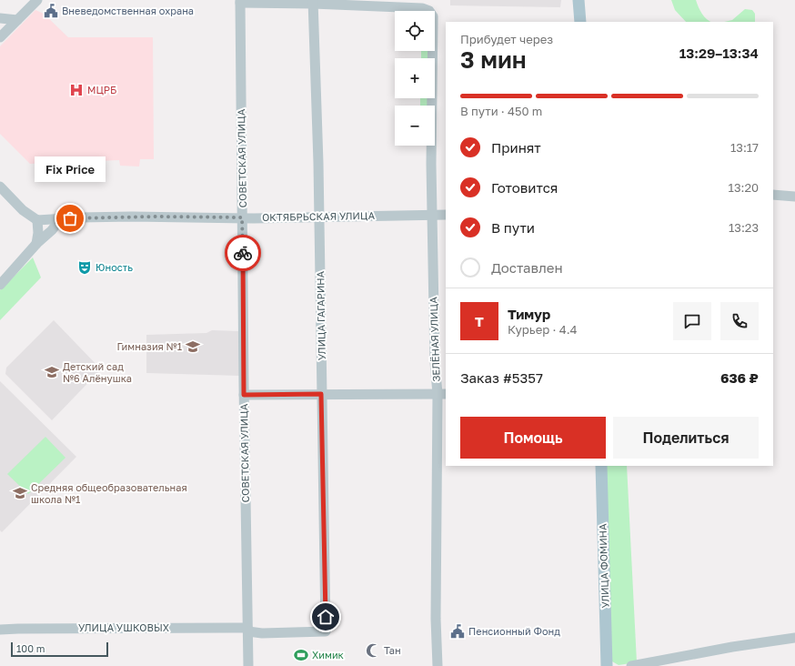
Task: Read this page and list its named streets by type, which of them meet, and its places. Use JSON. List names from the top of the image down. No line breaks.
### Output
{"streets":{"main road":["УЛИЦА ФОМИНА"],"street":["СОВЕТСКАЯ УЛИЦА","ОКТЯБРЬСКАЯ УЛИЦА","УЛИЦА ГАГАРИНА","ЗЕЛЁНАЯ УЛИЦА","УЛИЦА УШКОВЫХ"]},"crossings":[["СОВЕТСКАЯ УЛИЦА","ОКТЯБРЬСКАЯ УЛИЦА"],["СОВЕТСКАЯ УЛИЦА","УЛИЦА УШКОВЫХ"],["ОКТЯБРЬСКАЯ УЛИЦА","УЛИЦА ГАГАРИНА"],["ОКТЯБРЬСКАЯ УЛИЦА","ЗЕЛЁНАЯ УЛИЦА"],["УЛИЦА ГАГАРИНА","ЗЕЛЁНАЯ УЛИЦА"],["УЛИЦА ГАГАРИНА","УЛИЦА УШКОВЫХ"]],"places":{"public building":["Вневедомственная охрана","Пенсионный Фонд"],"hospital":["МЦРБ"],"other":["Fix Price"],"theatre":["Юность"],"school or university":["Гимназия №1","Детский сад №6 Алёнушка","Средняя общеобразовательная школа №1"],"mosque":["Тан"],"sports":["Химик"]},"scale_bar":"100 m","page":{"map_buttons":["+","−"],"heading":["3 мин","Прибудет через","13:29–13:34"],"panel":["Тимур","Курьер · 4.4","Заказ #5357","636 ₽"],"bar":"В пути · 450 m","list":[["Принят","13:17"],["Готовится","13:20"],["В пути","13:23"],"Доставлен"],"bubble":"Fix Price","round":"Т","buttons":["Помощь","Поделиться"],"scale":"100 m"}}
